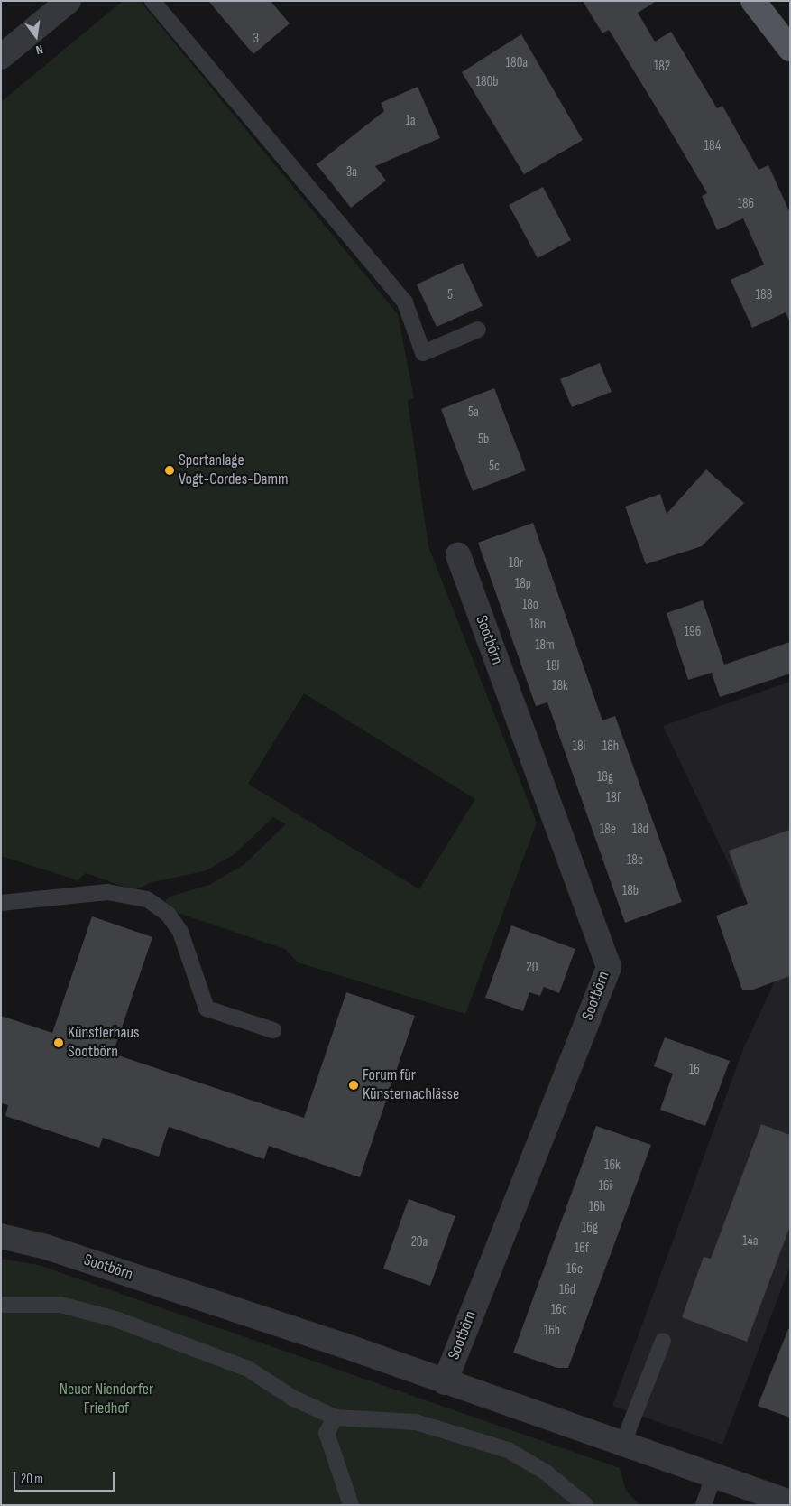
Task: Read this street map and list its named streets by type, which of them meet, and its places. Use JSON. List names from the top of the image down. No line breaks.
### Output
{"streets":{"street":["Sootbörn"]},"parks":["Neuer Niendorfer Friedhof"],"places":["Sportanlage Vogt-Cordes-Damm","Künstlerhaus Sootbörn","Forum für Künsternachlässe"],"house_numbers":["3","180a","182","180b","1a","184","3a","186","5","188","5a","5b","5c","18r","18p","18o","18n","196","18m","18l","18k","18i","18h","18g","18f","18e","18d","18c","18b","20","16","16k","16i","16h","16g","14a","20a","16f","16e","16d","16c","16b"],"scale_bar":"20 m","north":"bottom"}
